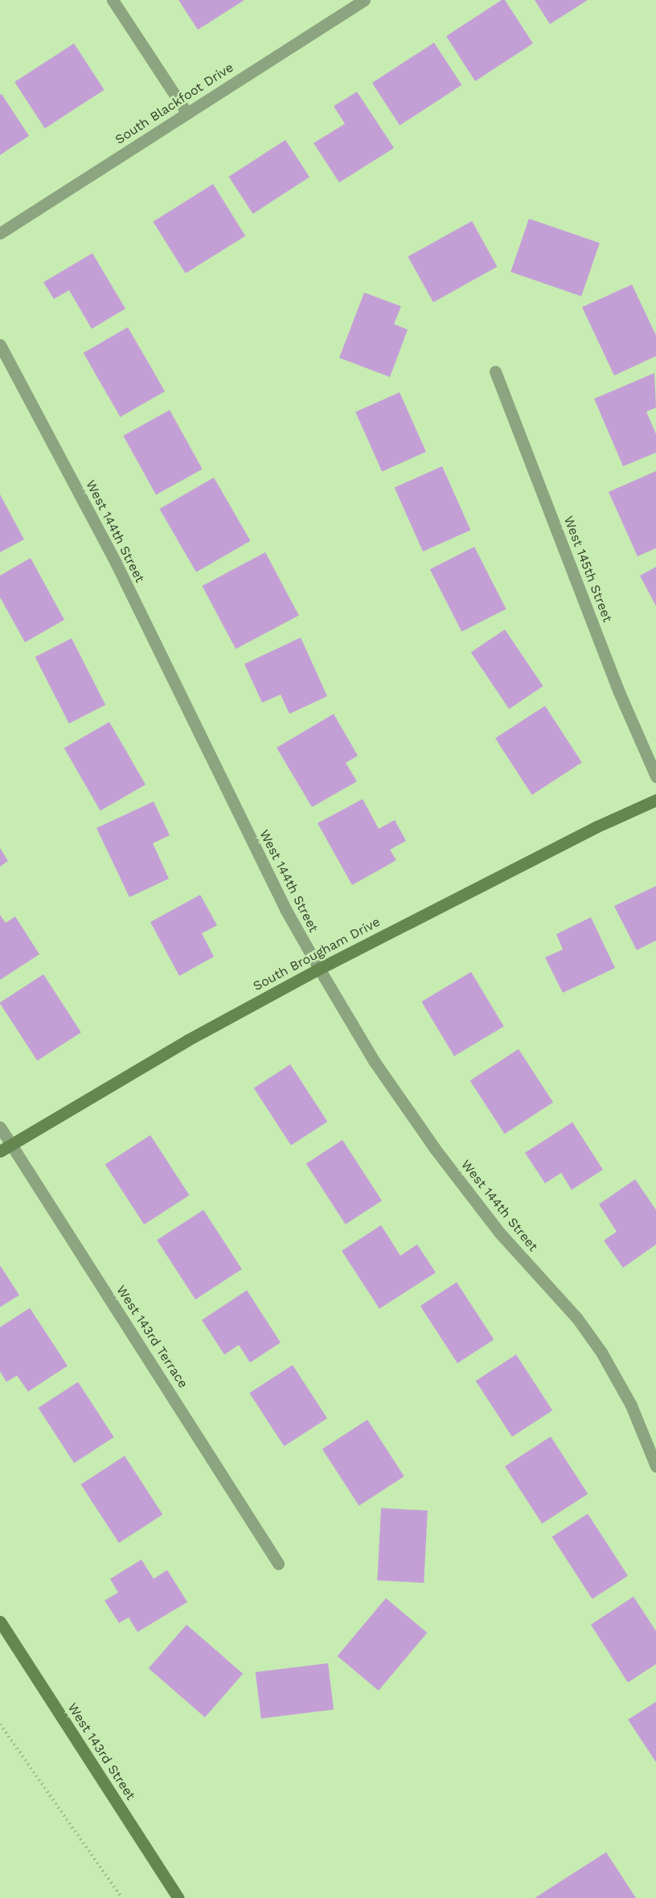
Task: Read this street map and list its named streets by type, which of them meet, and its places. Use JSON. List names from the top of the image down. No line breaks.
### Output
{"streets":{"street":["South Blackfoot Drive","West 144th Street","West 145th Street","South Brougham Drive","West 143rd Terrace","West 143rd Street"]},"crossings":[["West 144th Street","South Brougham Drive"],["South Brougham Drive","West 143rd Terrace"]]}
